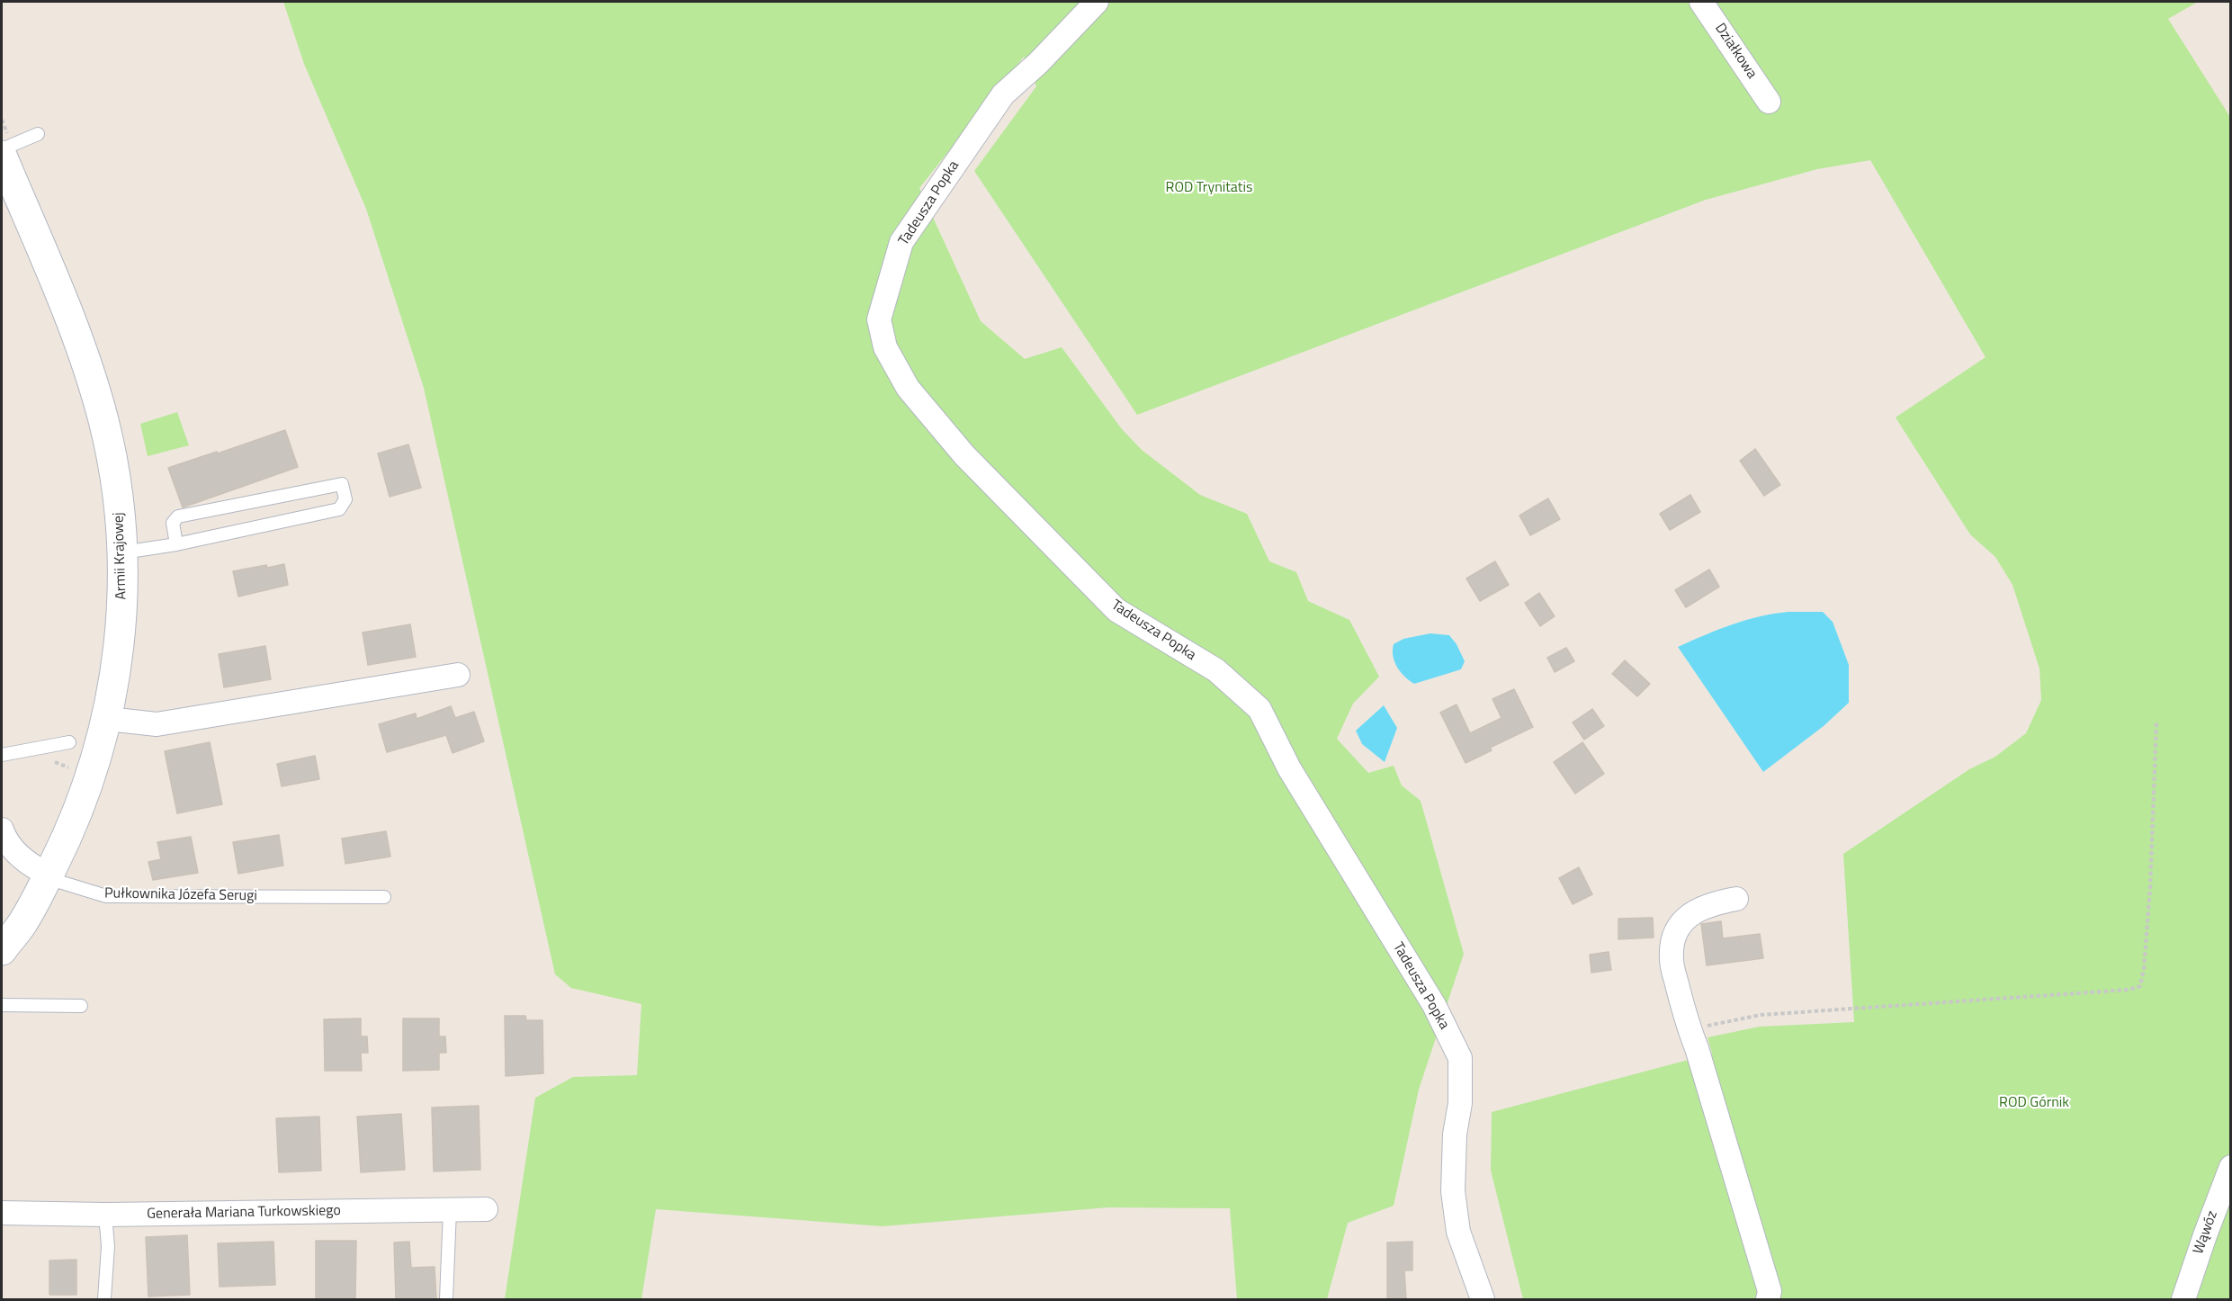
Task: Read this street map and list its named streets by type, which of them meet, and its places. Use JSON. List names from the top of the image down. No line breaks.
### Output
{"streets":{"main road":["Armii Krajowej"],"street":["Działkowa","Tadeusza Popka","Pułkownika Józefa Serugi","Generała Mariana Turkowskiego","Wąwóz"]},"crossings":[["Armii Krajowej","Pułkownika Józefa Serugi"]],"parks":["ROD Trynitatis","ROD Górnik"]}
